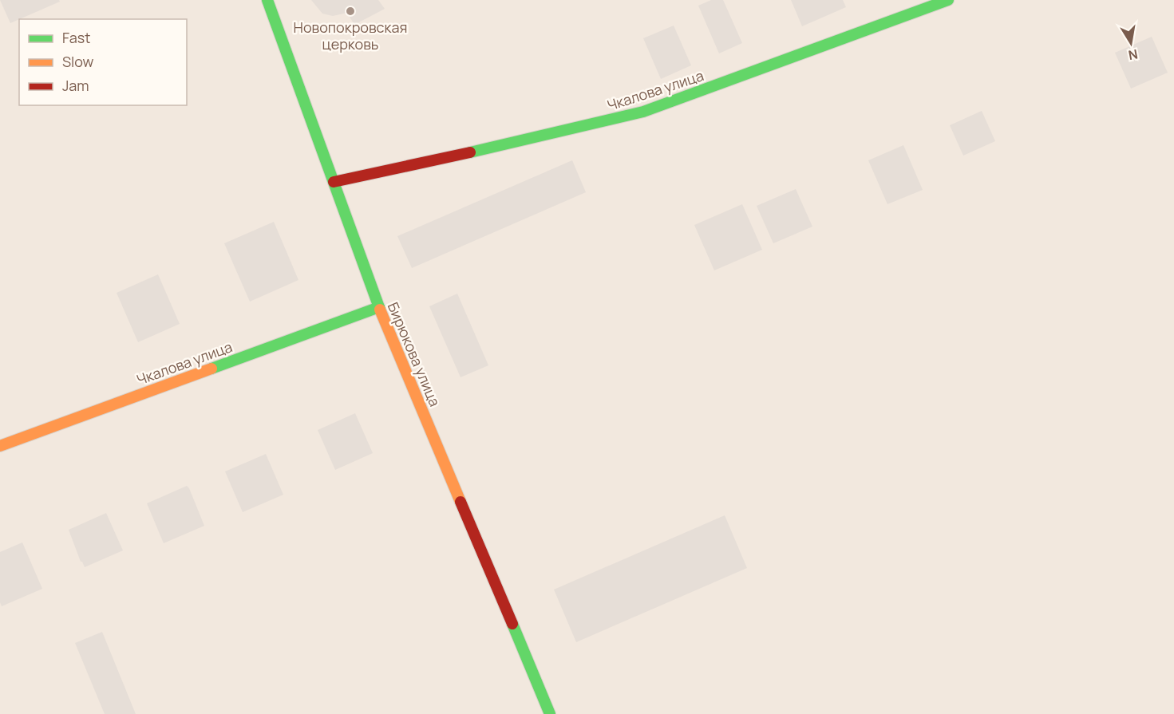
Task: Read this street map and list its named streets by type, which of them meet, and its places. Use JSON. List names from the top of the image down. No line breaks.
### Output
{"streets":{"street":["Чкалова улица","Бирюкова улица"]},"crossings":[["Чкалова улица","Бирюкова улица"]],"places":["Новопокровская церковь"],"legend":["Fast","Slow","Jam"],"north":"bottom"}
